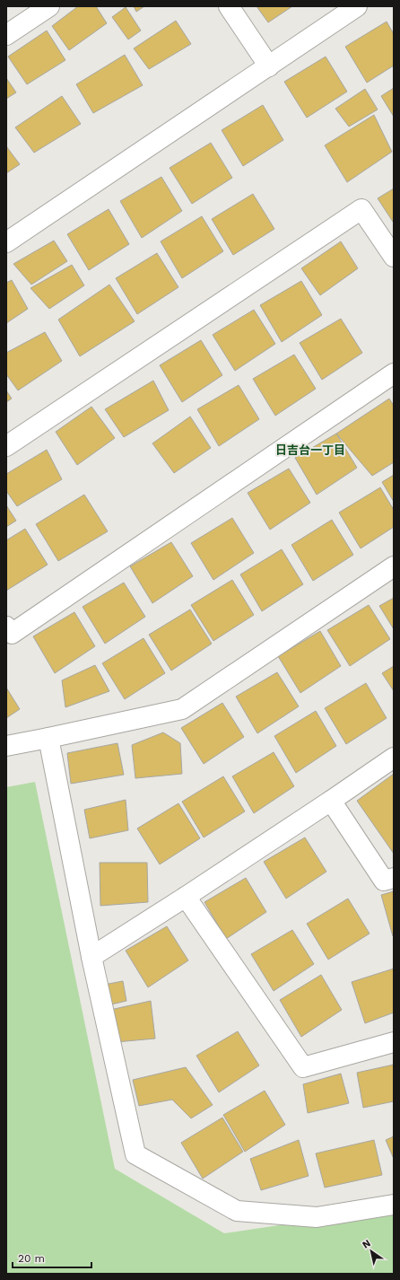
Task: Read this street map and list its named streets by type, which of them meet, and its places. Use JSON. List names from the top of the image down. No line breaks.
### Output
{"districts":["日吉台一丁目"],"scale_bar":"20 m","north":"top left"}
